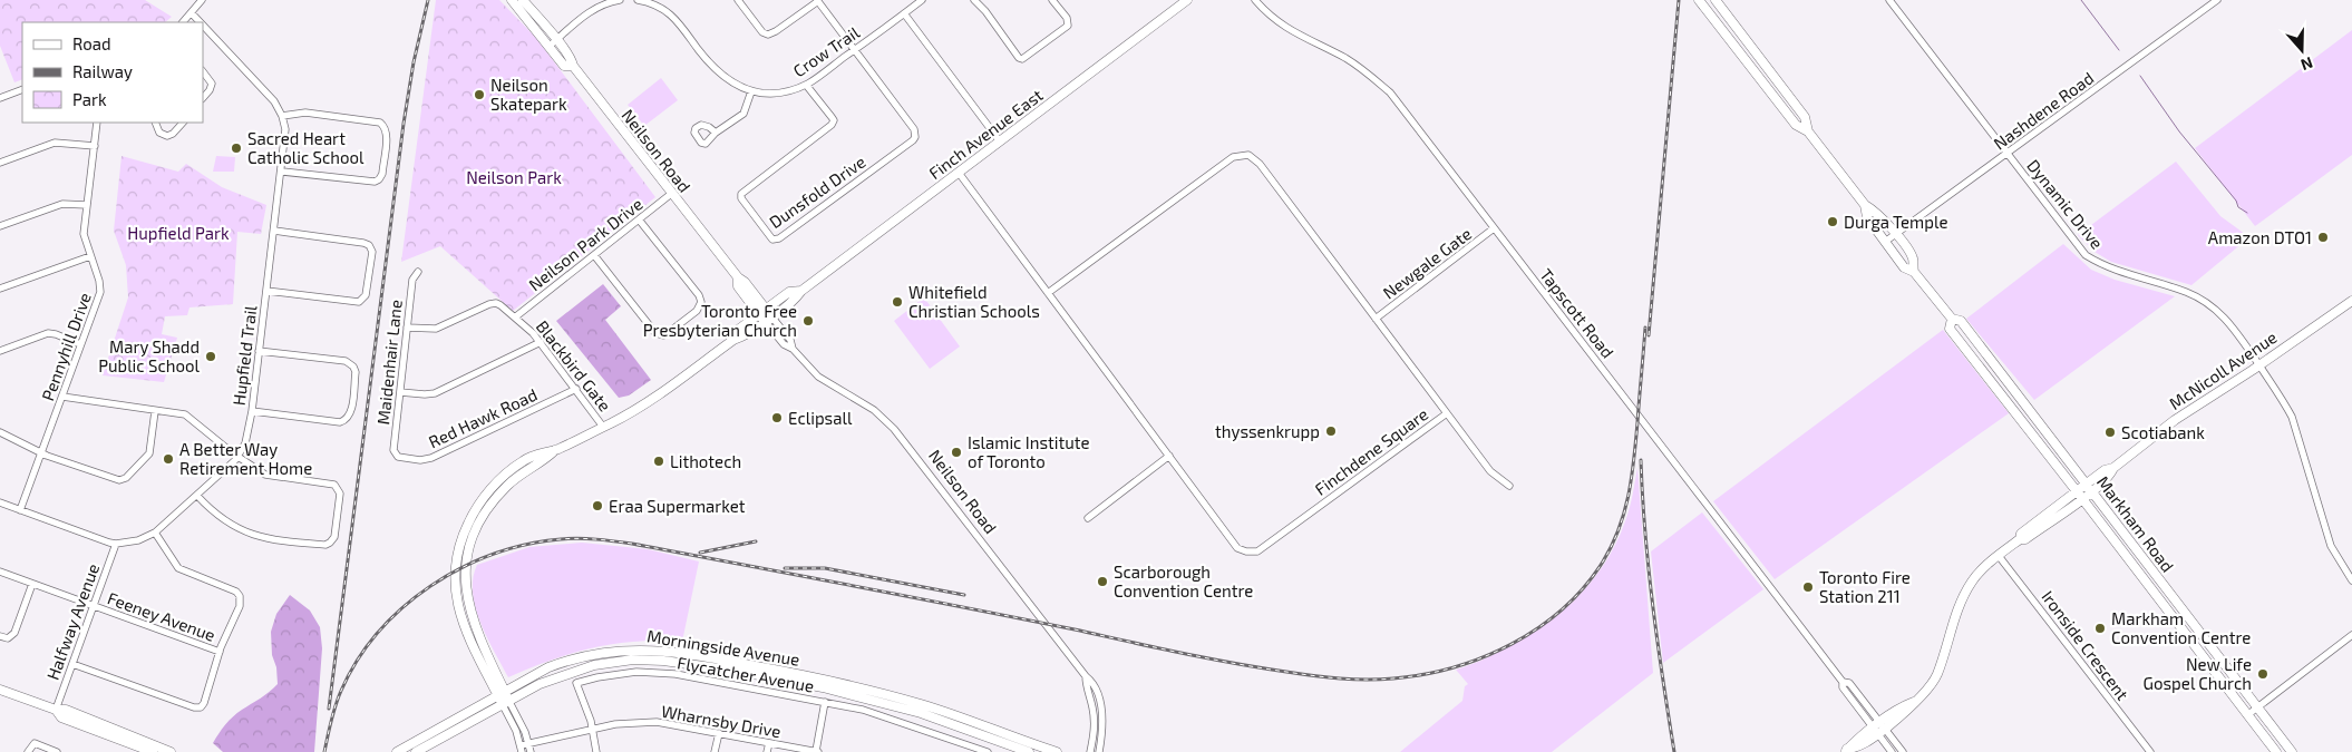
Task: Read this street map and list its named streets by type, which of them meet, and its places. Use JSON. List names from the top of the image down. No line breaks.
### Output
{"streets":{"main road":["Finch Avenue East","Neilson Road","McNicoll Avenue","Markham Road","Morningside Avenue"],"street":["Crow Trail","Nashdene Road","Dunsfold Drive","Dynamic Drive","Neilson Park Drive","Newgale Gate","Tapscott Road","Pennyhill Drive","Hupfield Trail","Maidenhair Lane","Blackbird Gate","Red Hawk Road","Finchdene Square","Feeney Avenue","Halfway Avenue","Ironside Crescent","Flycatcher Avenue","Wharnsby Drive"]},"crossings":[["Crow Trail","Dunsfold Drive"],["Nashdene Road","Dynamic Drive"],["Nashdene Road","Markham Road"],["Finch Avenue East","Neilson Road"],["Finch Avenue East","Blackbird Gate"],["Finch Avenue East","Finchdene Square"],["Finch Avenue East","Morningside Avenue"],["Neilson Road","Neilson Park Drive"],["Dynamic Drive","McNicoll Avenue"],["Neilson Park Drive","Blackbird Gate"],["Newgale Gate","Tapscott Road"],["Newgale Gate","Finchdene Square"],["Tapscott Road","McNicoll Avenue"],["Hupfield Trail","Halfway Avenue"],["Maidenhair Lane","Blackbird Gate"],["Maidenhair Lane","Red Hawk Road"],["Blackbird Gate","Red Hawk Road"],["McNicoll Avenue","Markham Road"],["McNicoll Avenue","Ironside Crescent"],["Feeney Avenue","Halfway Avenue"],["Flycatcher Avenue","Wharnsby Drive"]],"parks":["Neilson Park","Hupfield Park"],"places":["Neilson Skatepark","Sacred Heart Catholic School","Durga Temple","Amazon DTO1","Whitefield Christian Schools","Toronto Free Presbyterian Church","Mary Shadd Public School","Eclipsall","thyssenkrupp","Scotiabank","Islamic Institute of Toronto","A Better Way Retirement Home","Lithotech","Eraa Supermarket","Scarborough Convention Centre","Toronto Fire Station 211","Markham Convention Centre","New Life Gospel Church"],"legend":["Road","Railway","Park"],"north":"bottom"}
